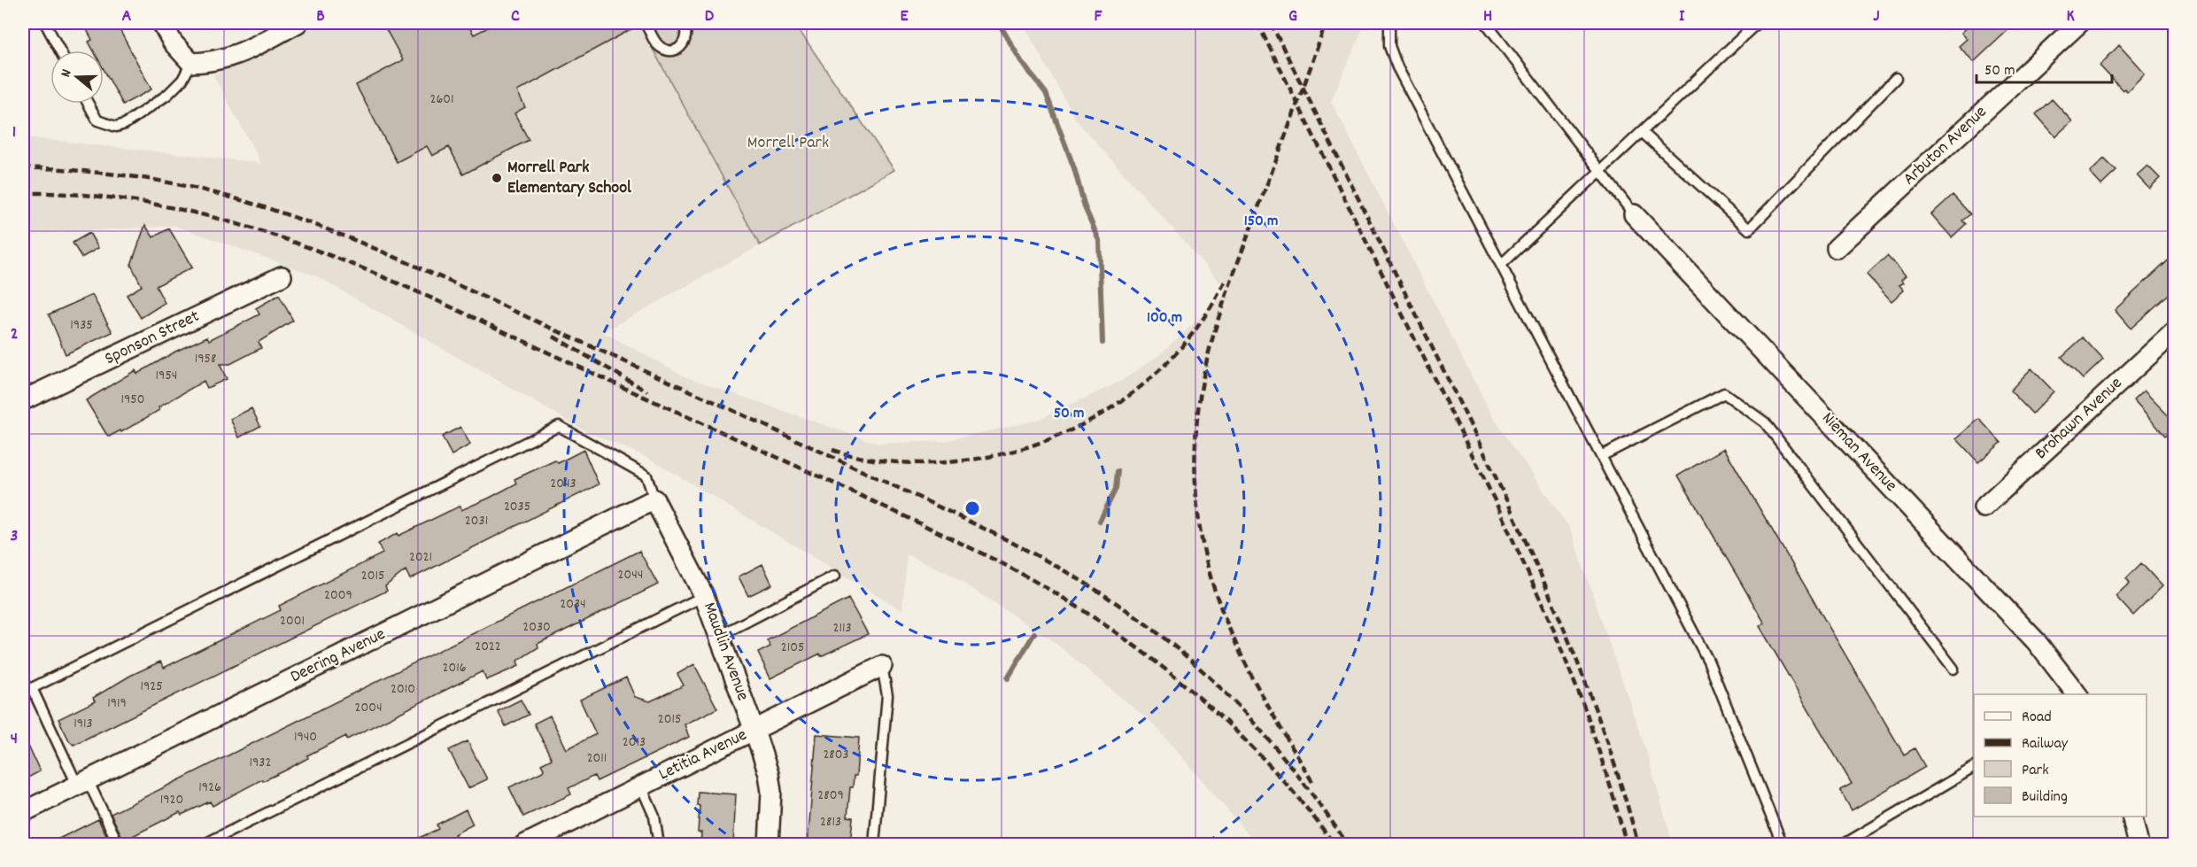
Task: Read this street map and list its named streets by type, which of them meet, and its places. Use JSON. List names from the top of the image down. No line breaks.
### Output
{"streets":{"street":["Arbuton Avenue","Sponson Street","Brohawn Avenue","Nieman Avenue","Maudlin Avenue","Deering Avenue","Letitia Avenue"]},"crossings":[["Maudlin Avenue","Deering Avenue"],["Maudlin Avenue","Letitia Avenue"]],"parks":["Morrell Park"],"places":["Morrell Park Elementary School"],"house_numbers":["2601","1935","1958","1954","1950","2043","2035","2031","2021","2044","2015","2009","2034","2001","2030","2113","2022","2105","2016","1925","2010","1919","2004","2015","1913","1940","2013","2803","2011","1932","1926","2809","1920","2813"],"legend":["Road","Railway","Park","Building"],"scale_bar":"50 m","north":"left","grid":{"columns":["A","B","C","D","E","F","G","H","I","J","K"],"rows":["1","2","3","4"]},"rings":["150 m","100 m","50 m"]}
